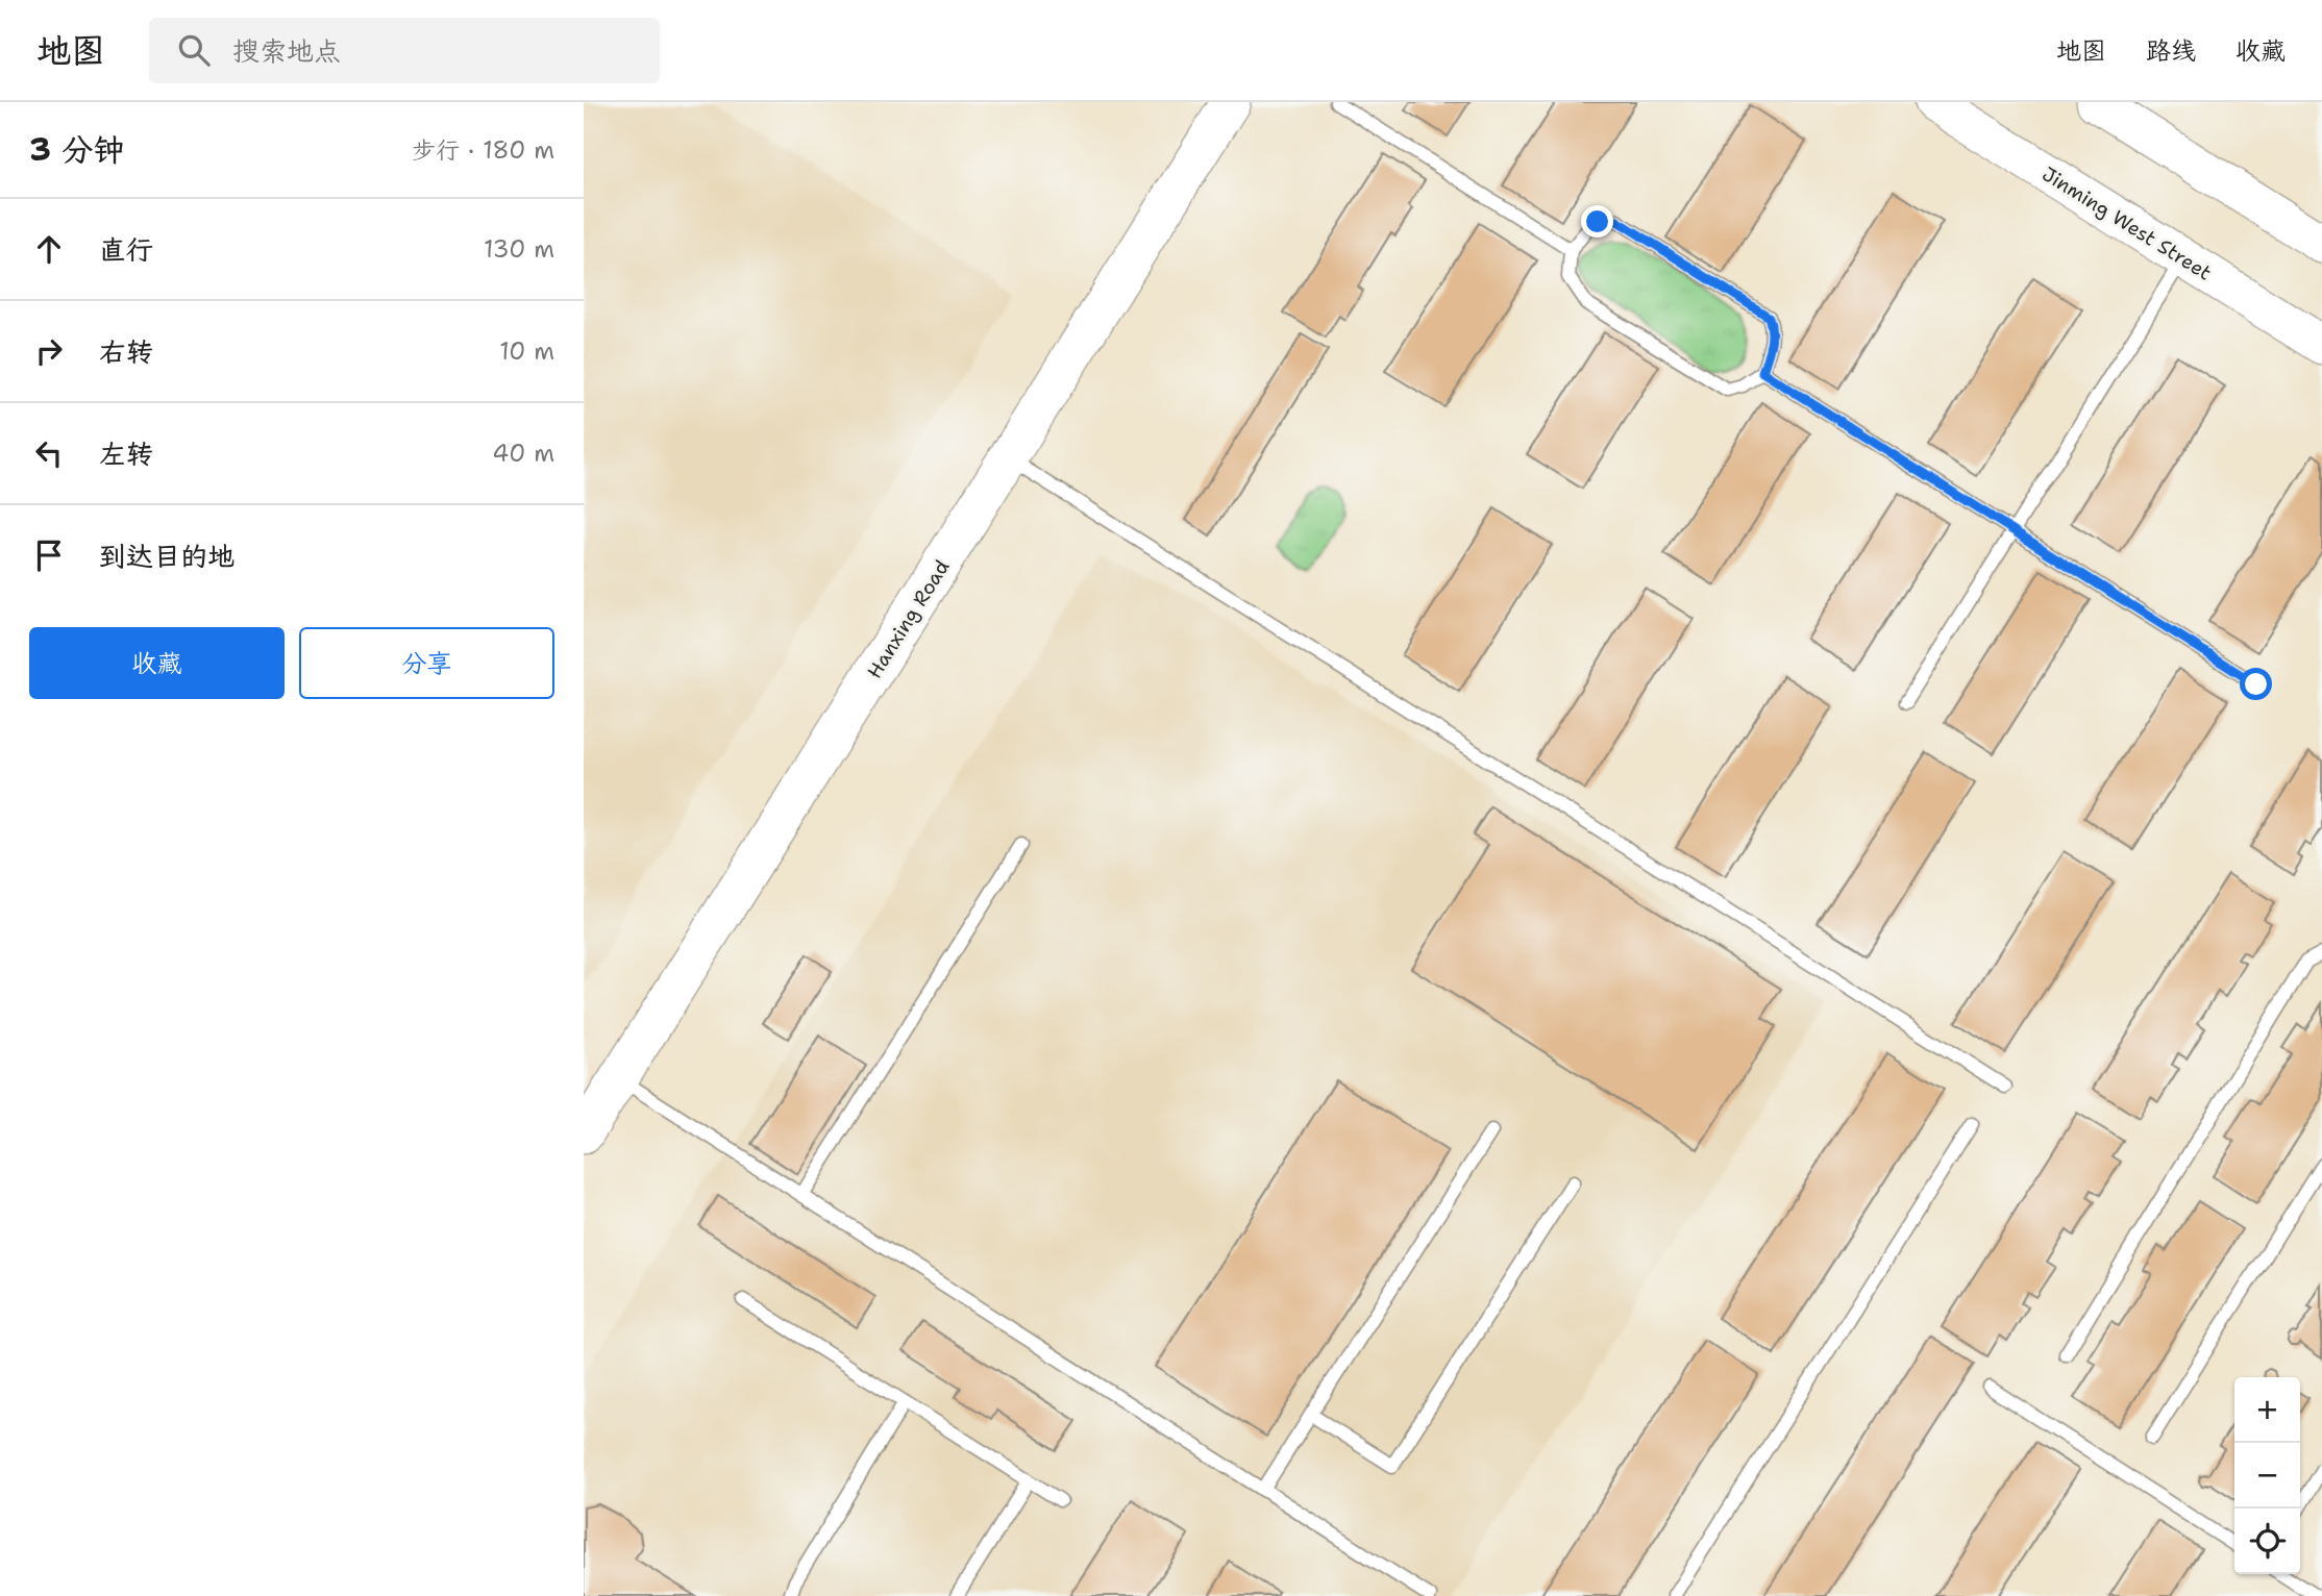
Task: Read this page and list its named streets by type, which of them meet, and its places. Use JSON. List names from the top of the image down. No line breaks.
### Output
{"streets":{"street":["Jinming West Street","Hanxing Road"]},"page":{"header":"地图","search":"搜索地点","nav":["地图","路线","收藏"],"heading":["3 分钟","步行 · 180 m"],"list":[["直行","130 m"],["右转","10 m"],["左转","40 m"],"到达目的地"],"buttons":["收藏","分享"],"map_buttons":["+","−"]}}
